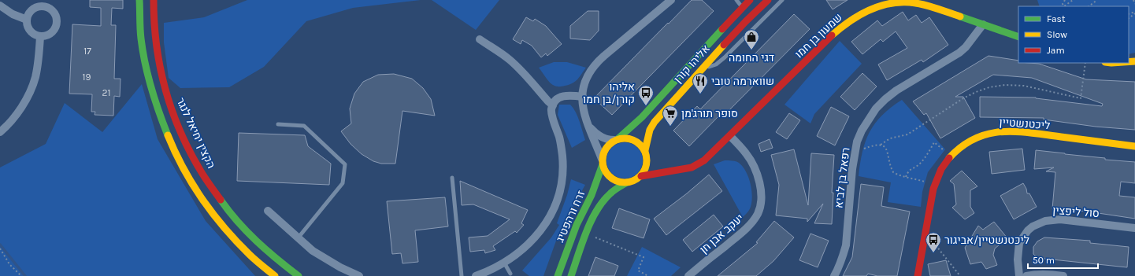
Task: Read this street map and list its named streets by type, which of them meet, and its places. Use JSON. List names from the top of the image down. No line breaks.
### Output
{"streets":{"street":["שמעון בן חמו","אליהו קורן","ליכטנשטיין","הקצין יחיאל לנגר","רפאל בן לביא","סול ליפצין","זרח ורהפטיג","יעקב אבן חן"]},"crossings":[["שמעון בן חמו","אליהו קורן"],["שמעון בן חמו","רפאל בן לביא"],["שמעון בן חמו","זרח ורהפטיג"],["שמעון בן חמו","יעקב אבן חן"],["אליהו קורן","זרח ורהפטיג"]],"places":{"shop":["דגי החומה"],"restaurant":["שווארמה טובי"],"bus stop":["אליהו קורן/בן חמו","ליכטנשטיין/אביגור"],"supermarket":["סופר תורג'מן"]},"house_numbers":["17","19","21"],"legend":["Fast","Slow","Jam"],"scale_bar":"50 m"}
